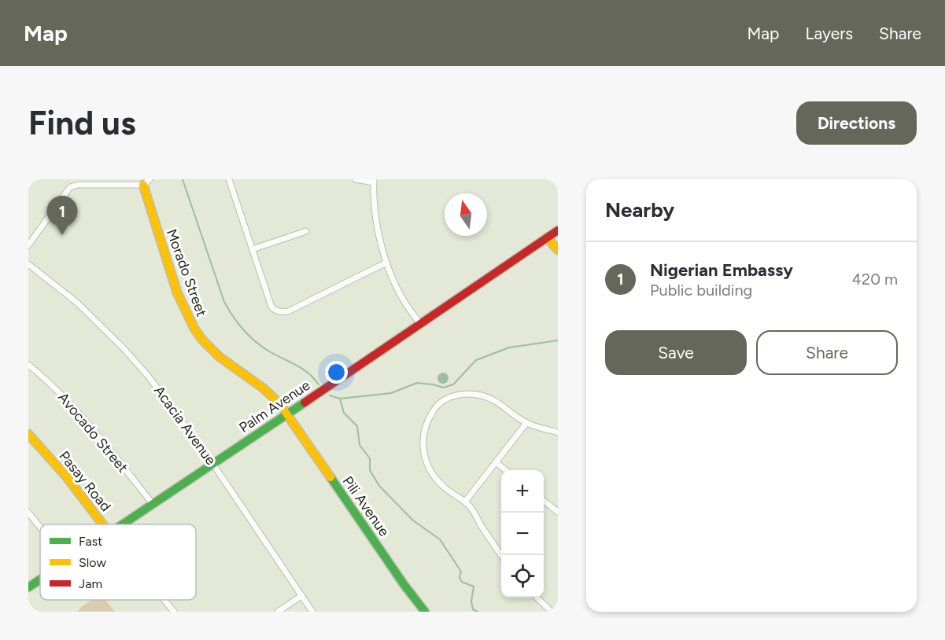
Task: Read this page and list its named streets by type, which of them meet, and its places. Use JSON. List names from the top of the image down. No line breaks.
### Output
{"streets":{"street":["Morado Street","Palm Avenue","Acacia Avenue","Avocado Street","Pasay Road","Pili Avenue"]},"crossings":[["Morado Street","Palm Avenue"],["Morado Street","Pili Avenue"],["Palm Avenue","Acacia Avenue"],["Palm Avenue","Avocado Street"],["Palm Avenue","Pili Avenue"]],"legend":["Fast","Slow","Jam"],"north":"top","page":{"header":"Map","nav":["Map","Layers","Share"],"buttons":["Directions",["Save","Share"]],"title":"Find us","heading":"Nearby","pins":"1","list":[{"mark":"1","name":"Nigerian Embassy","note":"Public building","value":"420 m"}],"map_buttons":["+","−"]}}
